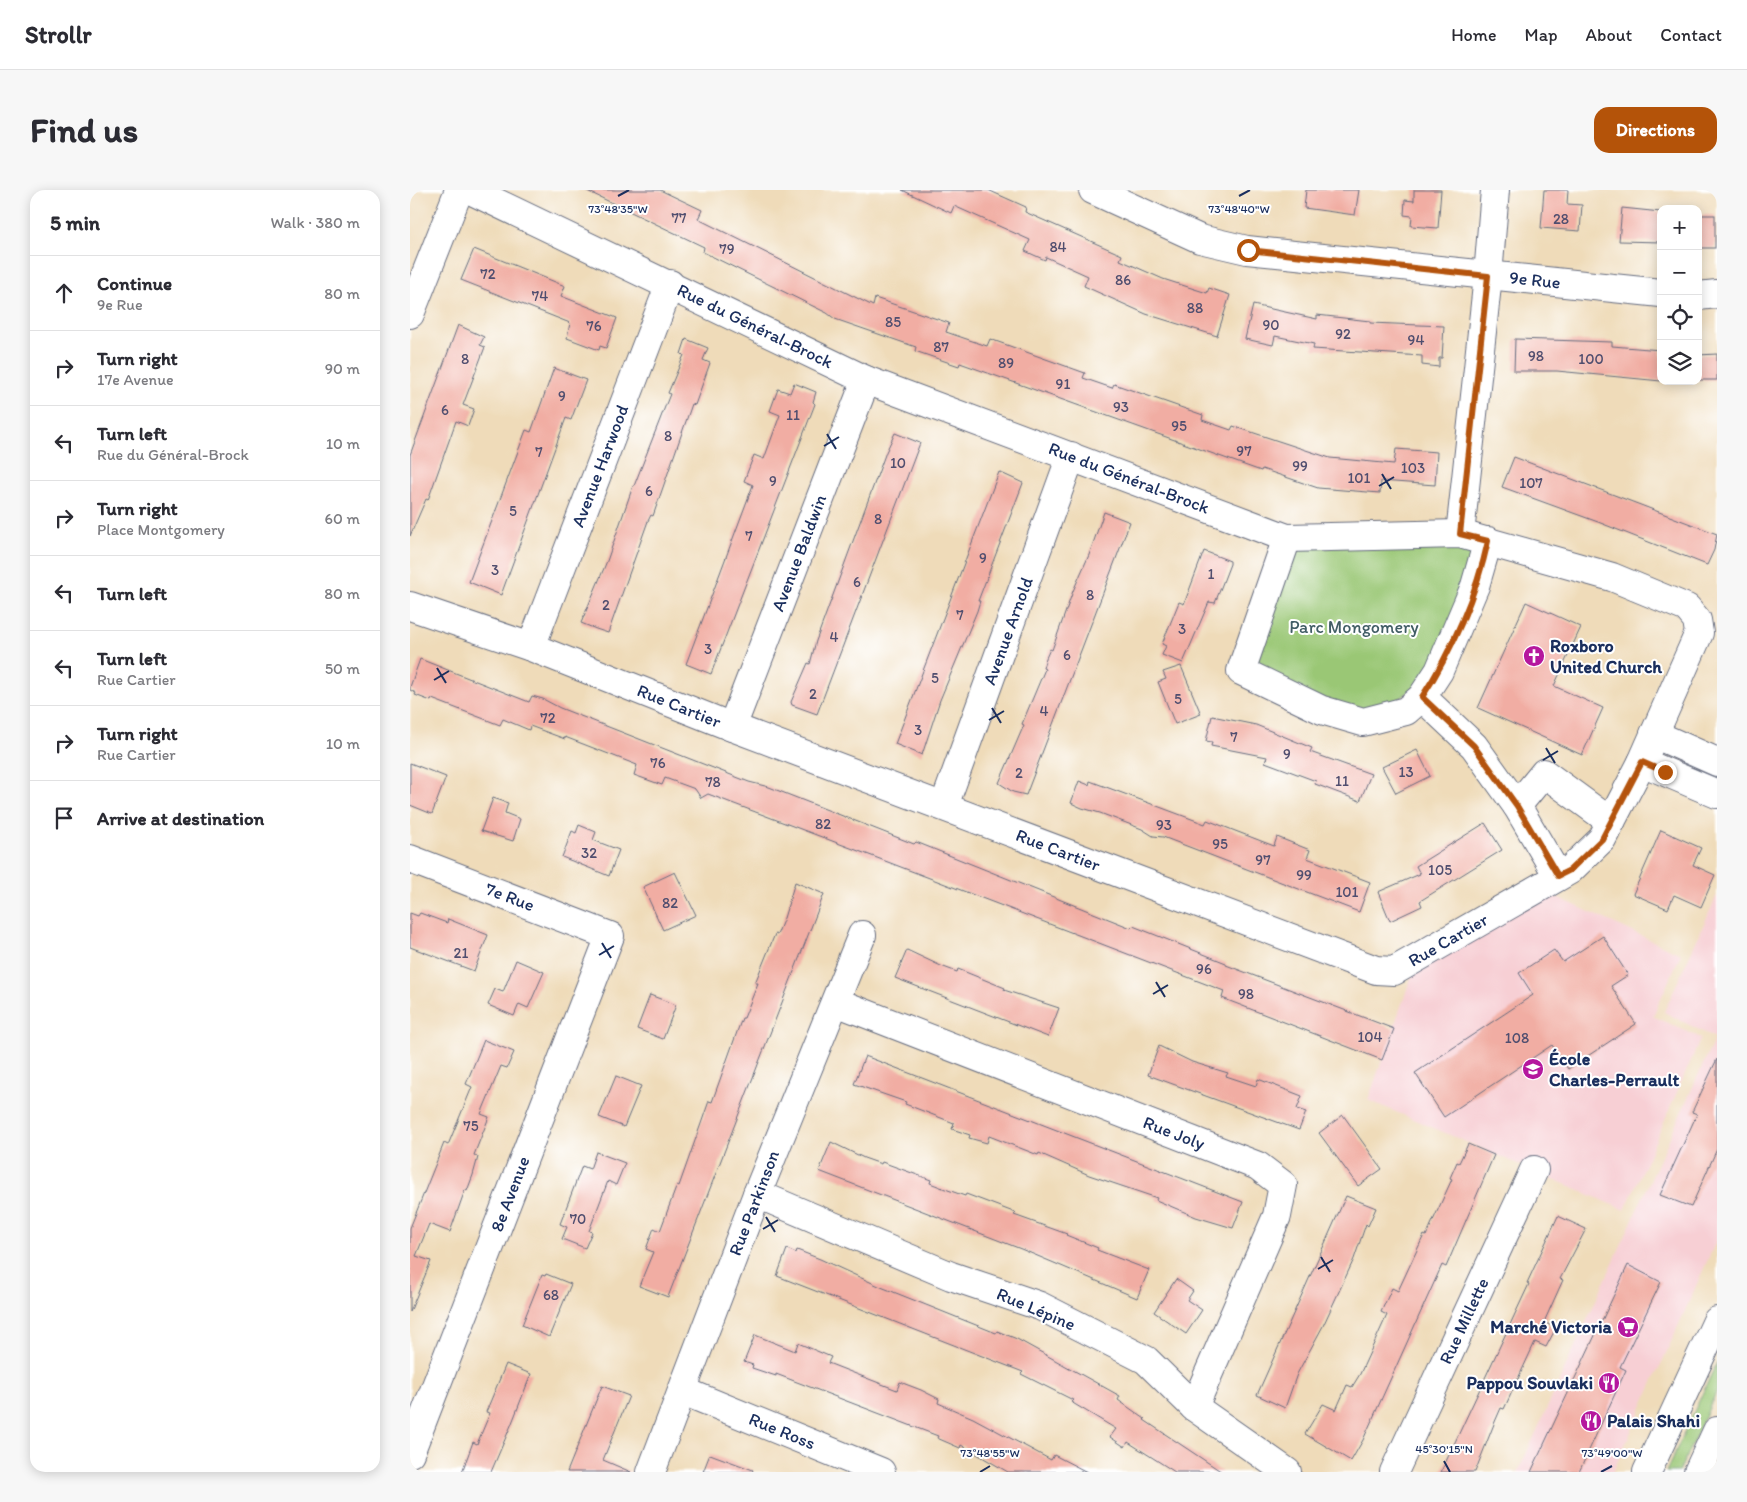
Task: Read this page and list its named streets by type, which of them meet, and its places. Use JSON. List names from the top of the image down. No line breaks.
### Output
{"streets":{"street":["9e Rue","Rue du Général-Brock","Avenue Harwood","Avenue Baldwin","Avenue Arnold","Rue Cartier","7e Rue","Rue Joly","8e Avenue","Rue Parkinson","Rue Lépine","Rue Millette","Rue Ross"]},"crossings":[["Rue du Général-Brock","Avenue Harwood"],["Rue du Général-Brock","Avenue Baldwin"],["Rue du Général-Brock","Avenue Arnold"],["Rue du Général-Brock","Rue Cartier"],["Avenue Harwood","Rue Cartier"],["Avenue Baldwin","Rue Cartier"],["Avenue Arnold","Rue Cartier"],["7e Rue","8e Avenue"],["Rue Joly","Rue Parkinson"],["Rue Joly","Rue Lépine"],["Rue Parkinson","Rue Lépine"],["Rue Parkinson","Rue Ross"]],"parks":["Parc Mongomery"],"places":{"church":["Roxboro United Church"],"school or university":["École Charles-Perrault"],"supermarket":["Marché Victoria"],"restaurant":["Pappou Souvlaki","Palais Shahi"]},"house_numbers":["77","28","84","79","72","86","74","88","85","90","76","92","94","87","98","8","100","89","91","9","93","6","11","95","8","97","7","10","99","103","101","9","107","6","5","8","7","9","3","1","6","8","2","7","3","4","3","6","5","2","5","4","72","3","7","9","76","13","2","11","78","82","93","95","32","97","105","99","101","82","21","96","98","104","108","75","70","68"],"page":{"header":"Strollr","nav":["Home","Map","About","Contact"],"buttons":"Directions","title":"Find us","heading":["5 min","Walk · 380 m"],"map_buttons":["+","−"],"list":[["Continue","9e Rue","80 m"],["Turn right","17e Avenue","90 m"],["Turn left","Rue du Général-Brock","10 m"],["Turn right","Place Montgomery","60 m"],["Turn left","80 m"],["Turn left","Rue Cartier","50 m"],["Turn right","Rue Cartier","10 m"],"Arrive at destination"]},"coordinates":["73°48'35\"W","73°48'40\"W","45°30'15\"N","73°48'55\"W","73°49'00\"W"]}
